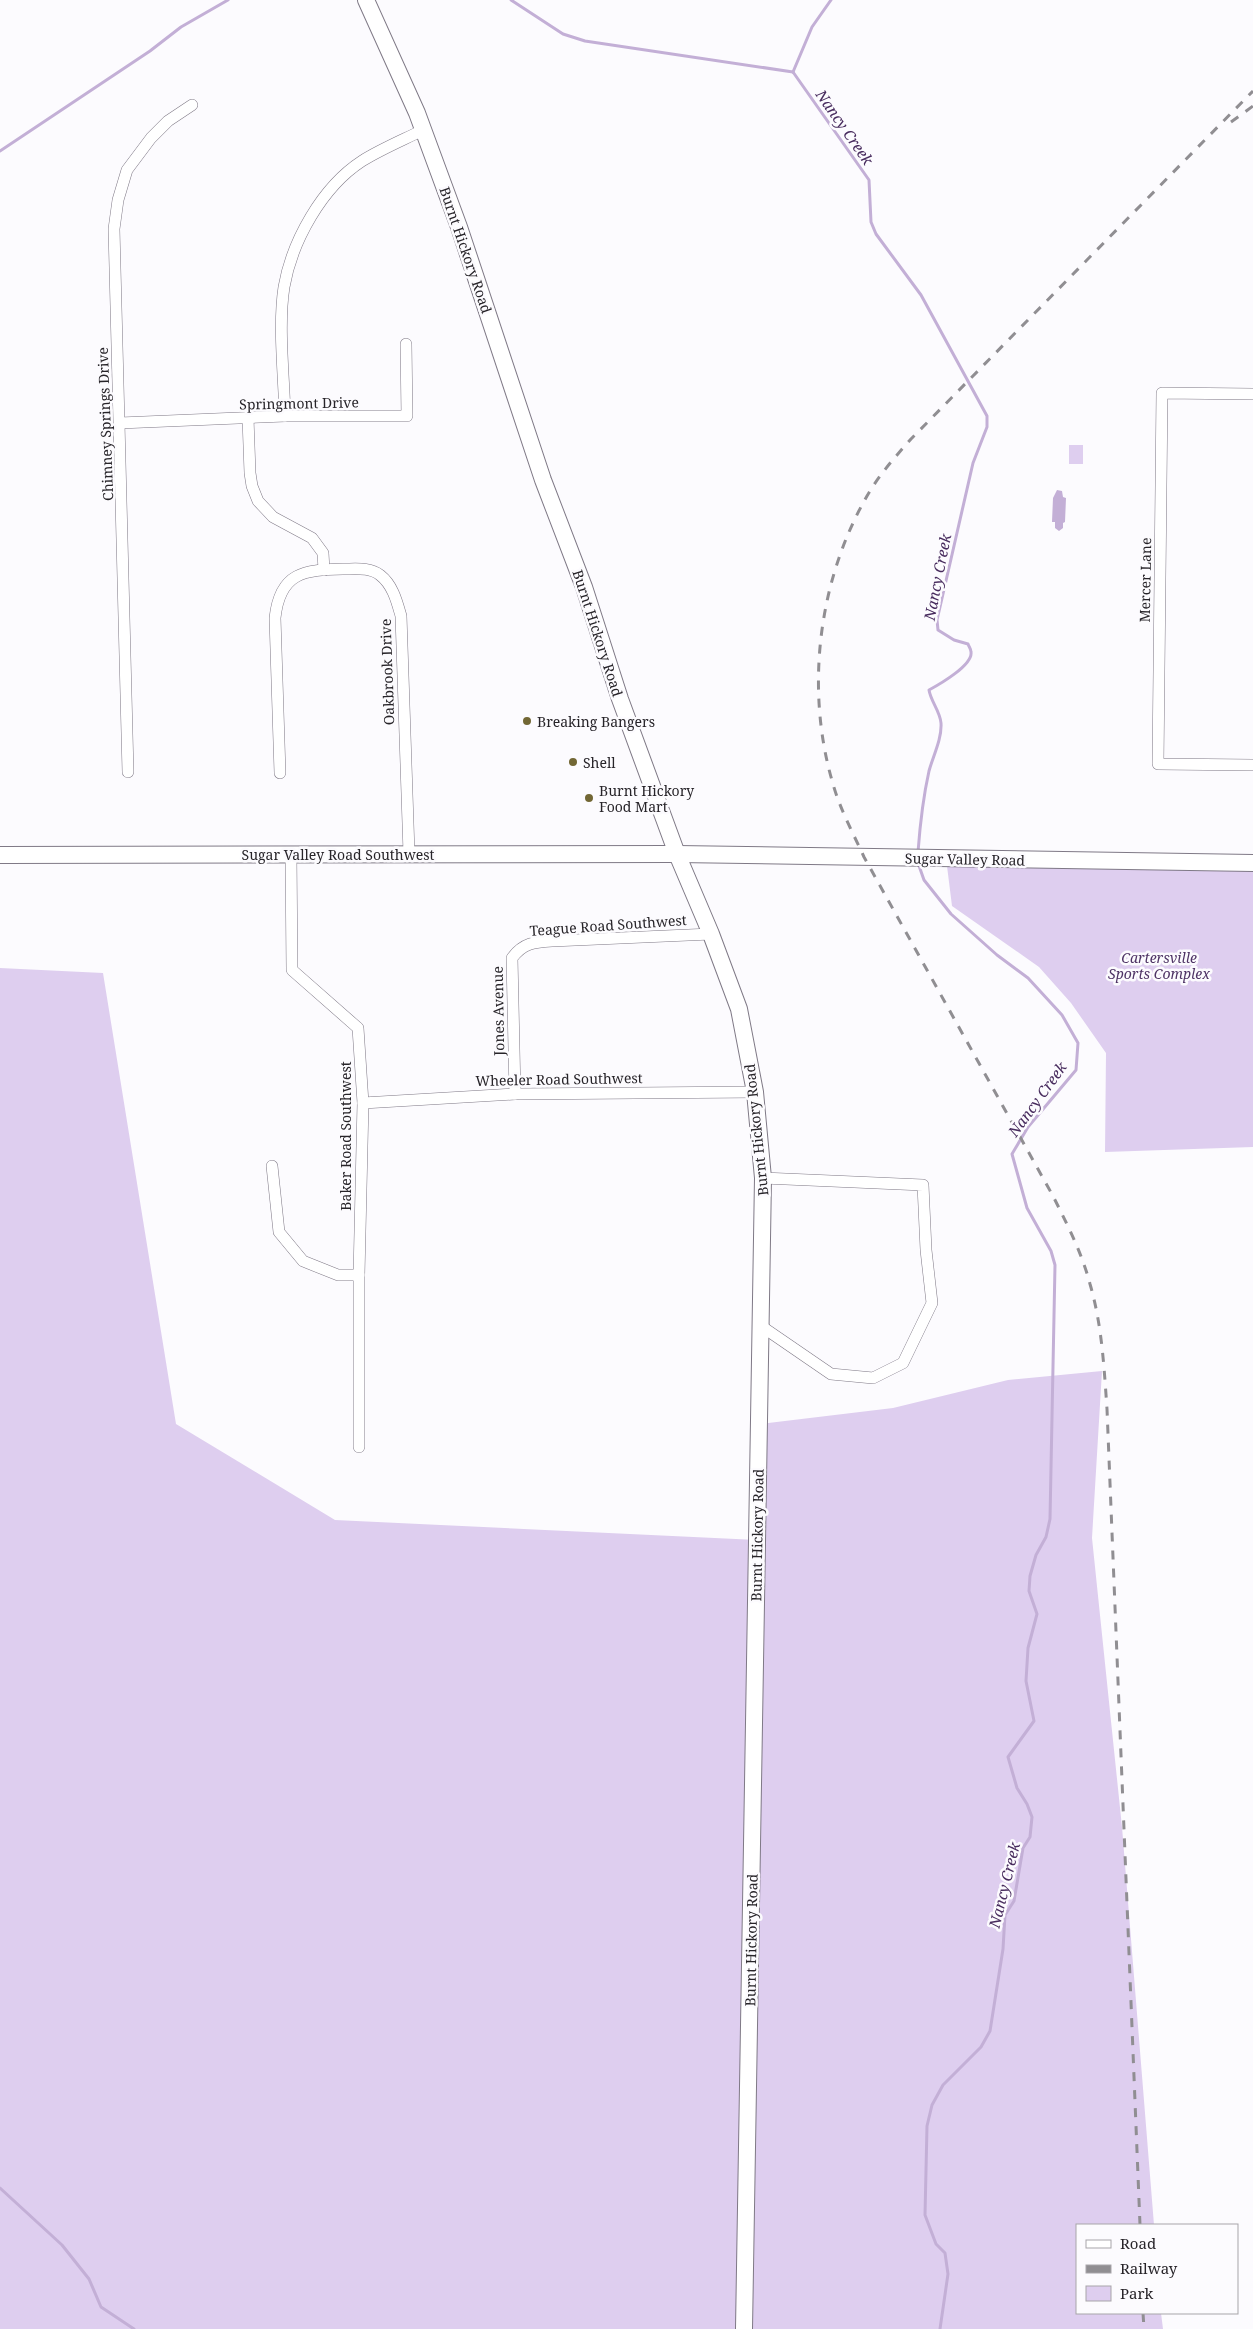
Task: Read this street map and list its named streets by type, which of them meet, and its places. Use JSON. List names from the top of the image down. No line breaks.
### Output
{"streets":{"main road":["Burnt Hickory Road","Sugar Valley Road Southwest","Sugar Valley Road"],"street":["Springmont Drive","Chimney Springs Drive","Mercer Lane","Oakbrook Drive","Teague Road Southwest","Jones Avenue","Wheeler Road Southwest","Baker Road Southwest"]},"crossings":[["Burnt Hickory Road","Sugar Valley Road Southwest"],["Burnt Hickory Road","Sugar Valley Road"],["Burnt Hickory Road","Teague Road Southwest"],["Burnt Hickory Road","Wheeler Road Southwest"],["Springmont Drive","Chimney Springs Drive"],["Oakbrook Drive","Sugar Valley Road Southwest"],["Sugar Valley Road Southwest","Sugar Valley Road"],["Sugar Valley Road Southwest","Baker Road Southwest"],["Teague Road Southwest","Jones Avenue"],["Jones Avenue","Wheeler Road Southwest"],["Wheeler Road Southwest","Baker Road Southwest"]],"water":["Nancy Creek"],"parks":["Cartersville Sports Complex"],"places":["Breaking Bangers","Shell","Burnt Hickory Food Mart"],"legend":["Road","Railway","Park"]}
